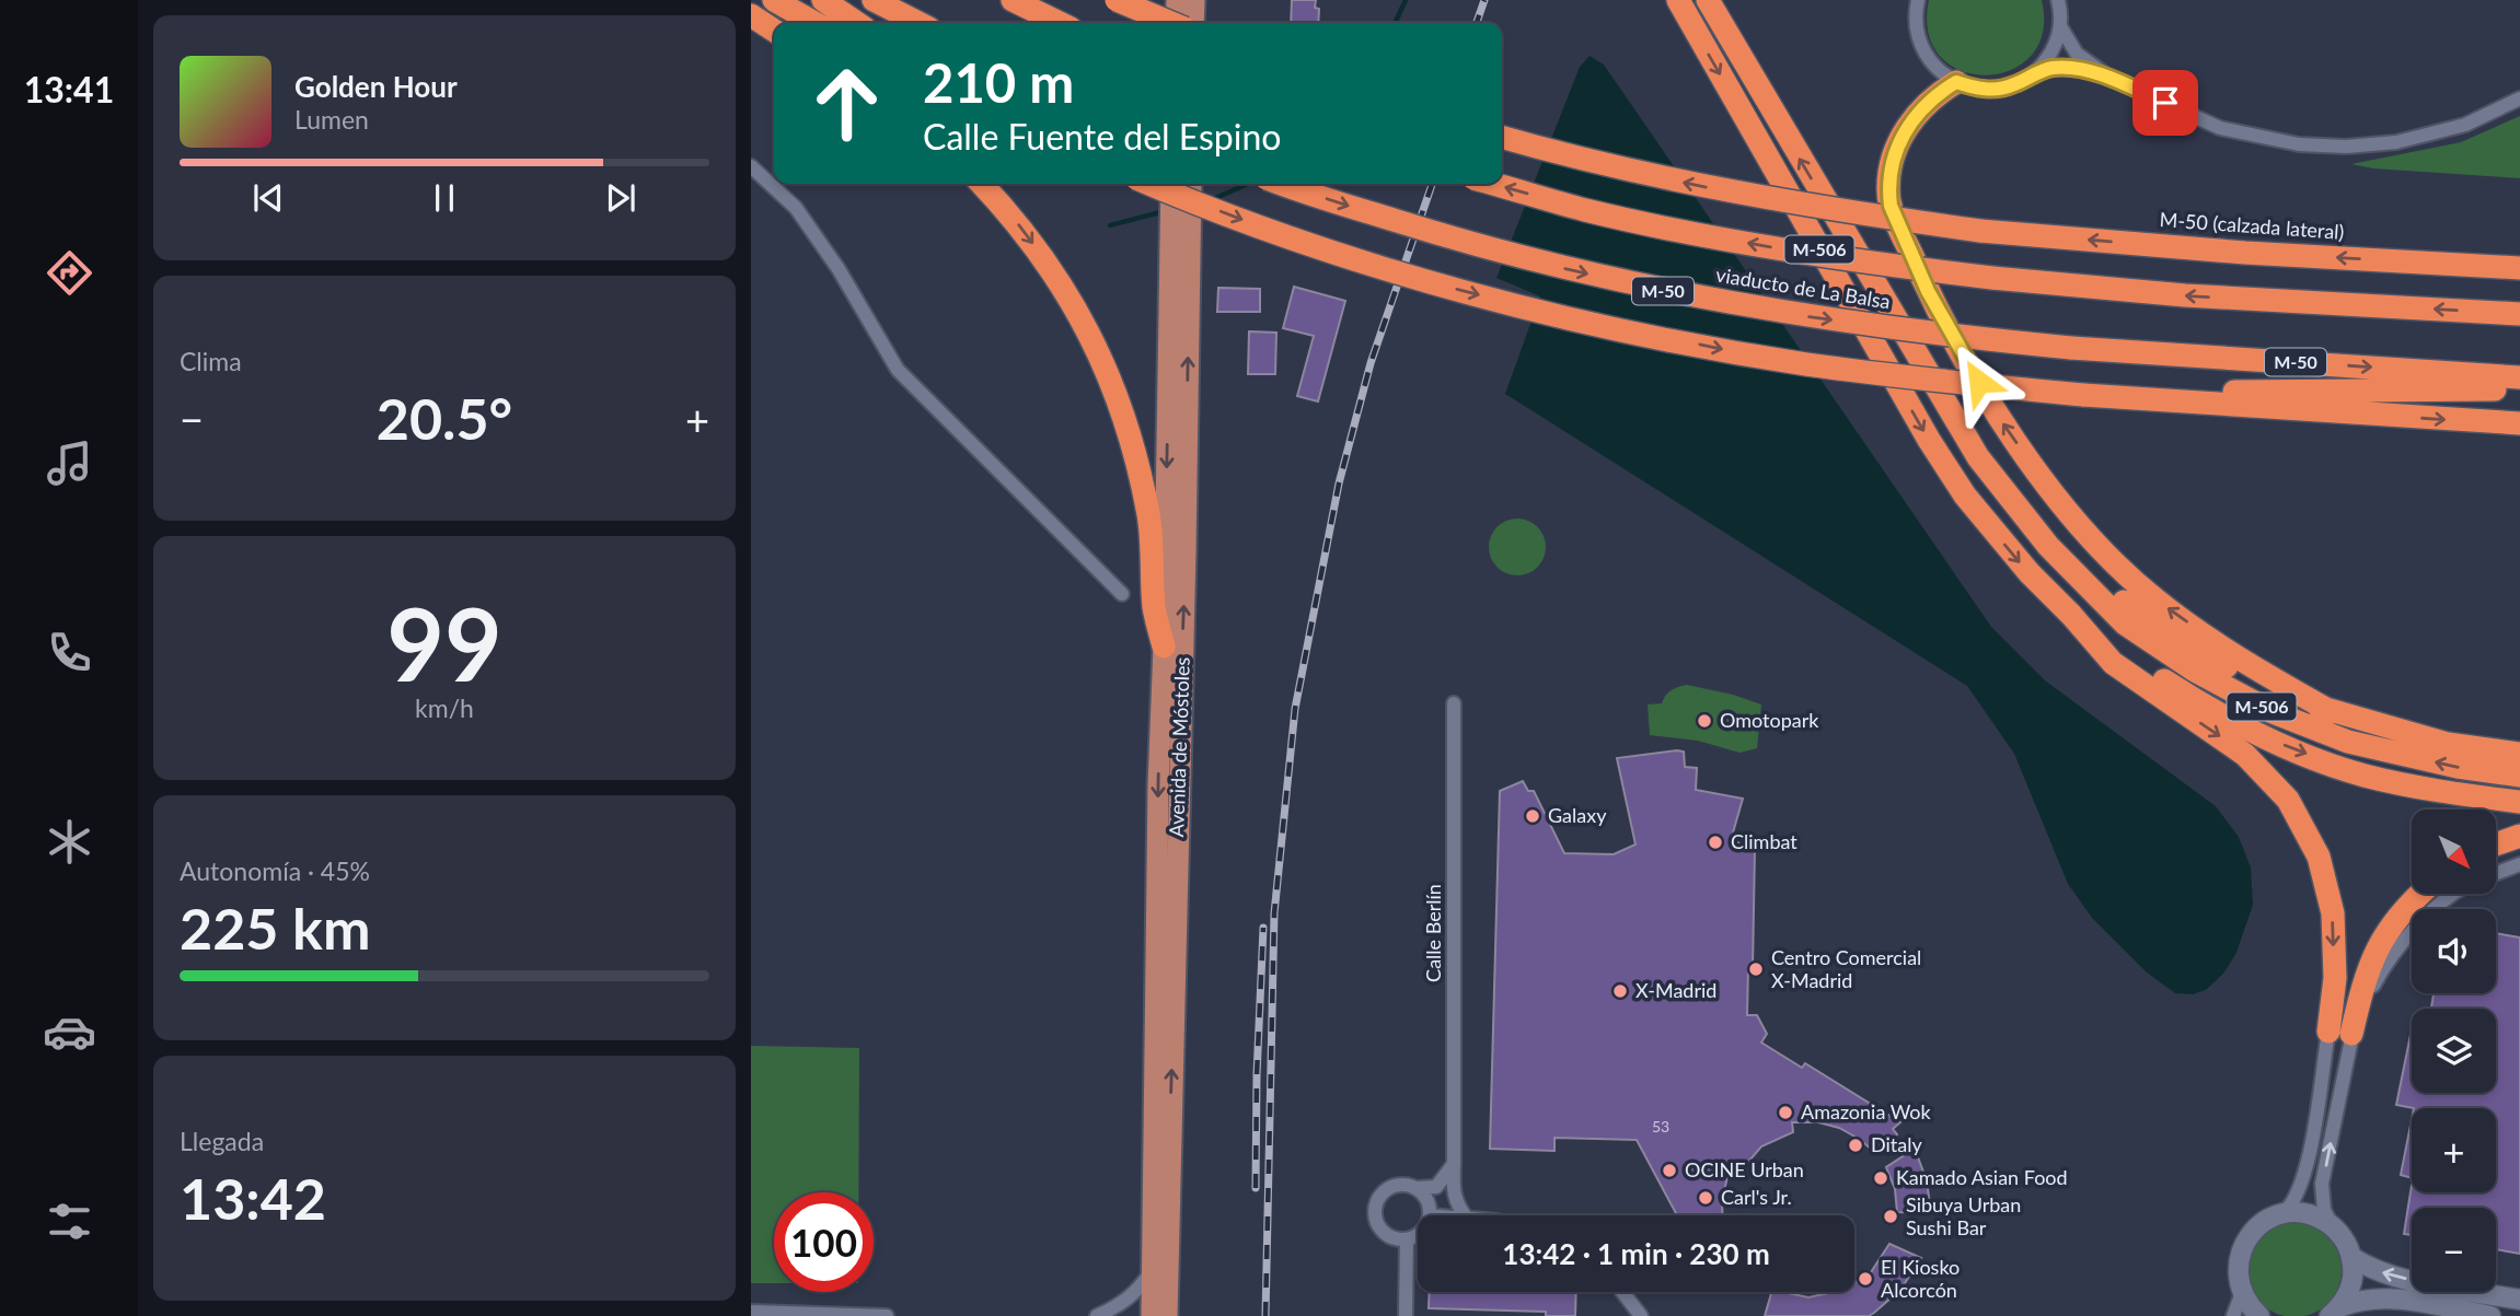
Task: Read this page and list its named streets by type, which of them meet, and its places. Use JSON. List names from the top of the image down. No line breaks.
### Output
{"streets":{"highway":["M-50 (calzada lateral)","M-506","viaducto de La Balsa","M-50"],"main road":["Avenida de Móstoles"],"street":["Calle Berlín"]},"places":["Omotopark","Galaxy","Climbat","Centro Comercial X-Madrid","X-Madrid","Amazonia Wok","Ditaly","OCINE Urban","Kamado Asian Food","Carl's Jr.","Sibuya Urban Sushi Bar","El Kiosko Alcorcón"],"house_numbers":["53"],"north":"bottom right","page":{"tabs":"13:41","turn":["210 m","Calle Fuente del Espino"],"song":["Golden Hour","Lumen"],"tile":["Clima",["99","km/h"],["Autonomía · 45%","225 km"],["Llegada","13:42"]],"heat":["−","20.5°","+"],"map_buttons":["+","−"],"limit":"100","trip":"13:42 · 1 min · 230 m"}}
